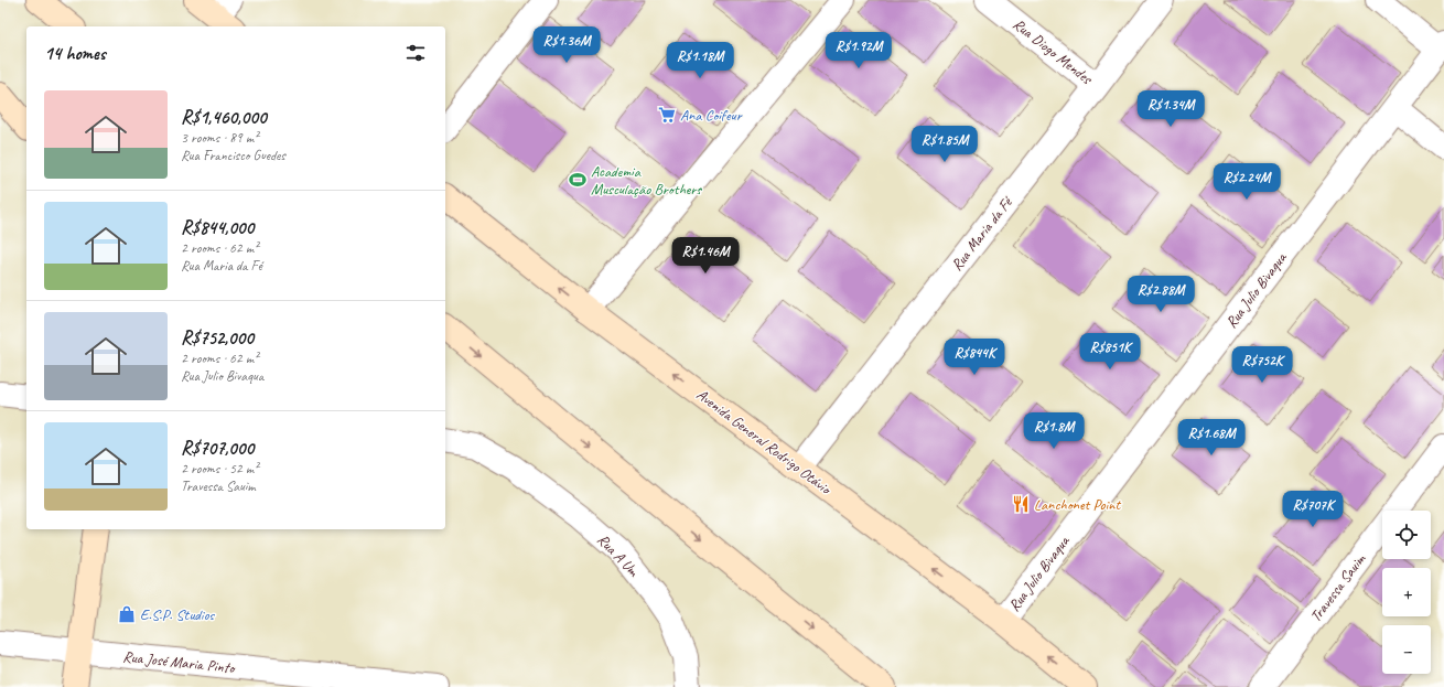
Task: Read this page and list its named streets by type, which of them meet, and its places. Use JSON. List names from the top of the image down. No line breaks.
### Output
{"streets":{"main road":["Avenida General Rodrigo Otávio"],"street":["Rua Diogo Mendes","Rua Maria da Fé","Rua Julio Bivaqua","Rua A Um","Travessa Sauim","Rua José Maria Pinto"]},"crossings":[["Rua Diogo Mendes","Rua Maria da Fé"],["Rua Maria da Fé","Avenida General Rodrigo Otávio"],["Rua Julio Bivaqua","Avenida General Rodrigo Otávio"]],"places":{"supermarket":["Ana Coifeur"],"sports":["Academia Musculação Brothers"],"restaurant":["Lanchonet Point"],"shop":["E.S.P. Studios"]},"page":{"price":["R$1.36M","R$1.92M","R$1.18M","R$1.34M","R$1.85M","R$2.24M","R$1.46M","R$2.88M","R$851K","R$844K","R$752K","R$1.8M","R$1.68M","R$707K"],"heading":"14 homes","list":[{"name":"R$1,460,000","note":"3 rooms · 89 m² · Rua Francisco Guedes"},{"name":"R$844,000","note":"2 rooms · 62 m² · Rua Maria da Fé"},{"name":"R$752,000","note":"2 rooms · 62 m² · Rua Julio Bivaqua"},{"name":"R$707,000","note":"2 rooms · 52 m² · Travessa Sauim"}],"map_buttons":["+","−"]}}
